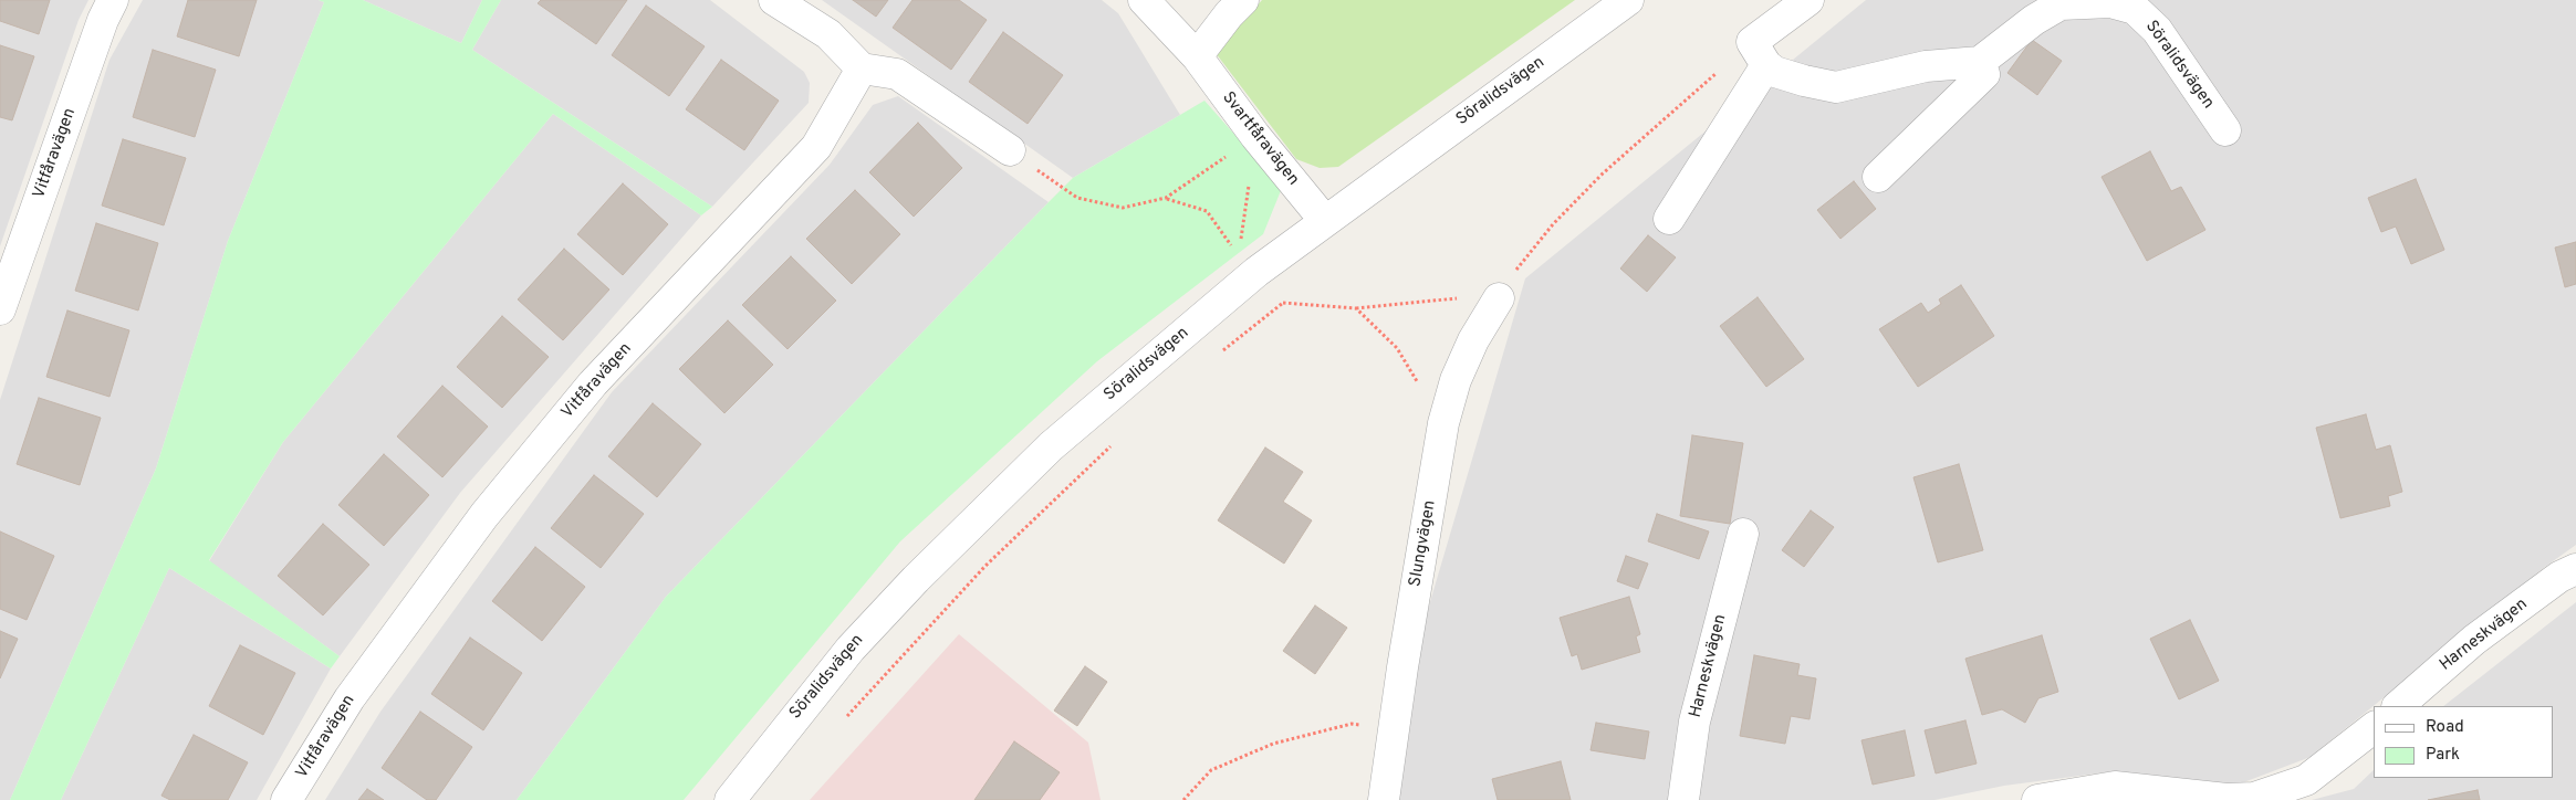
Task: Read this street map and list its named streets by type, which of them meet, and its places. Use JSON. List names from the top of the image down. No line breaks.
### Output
{"streets":{"street":["Söralidsvägen","Svartfåravägen","Vitfåravägen","Slungvägen","Harneskvägen"]},"crossings":[["Söralidsvägen","Svartfåravägen"]],"legend":["Road","Park"]}
